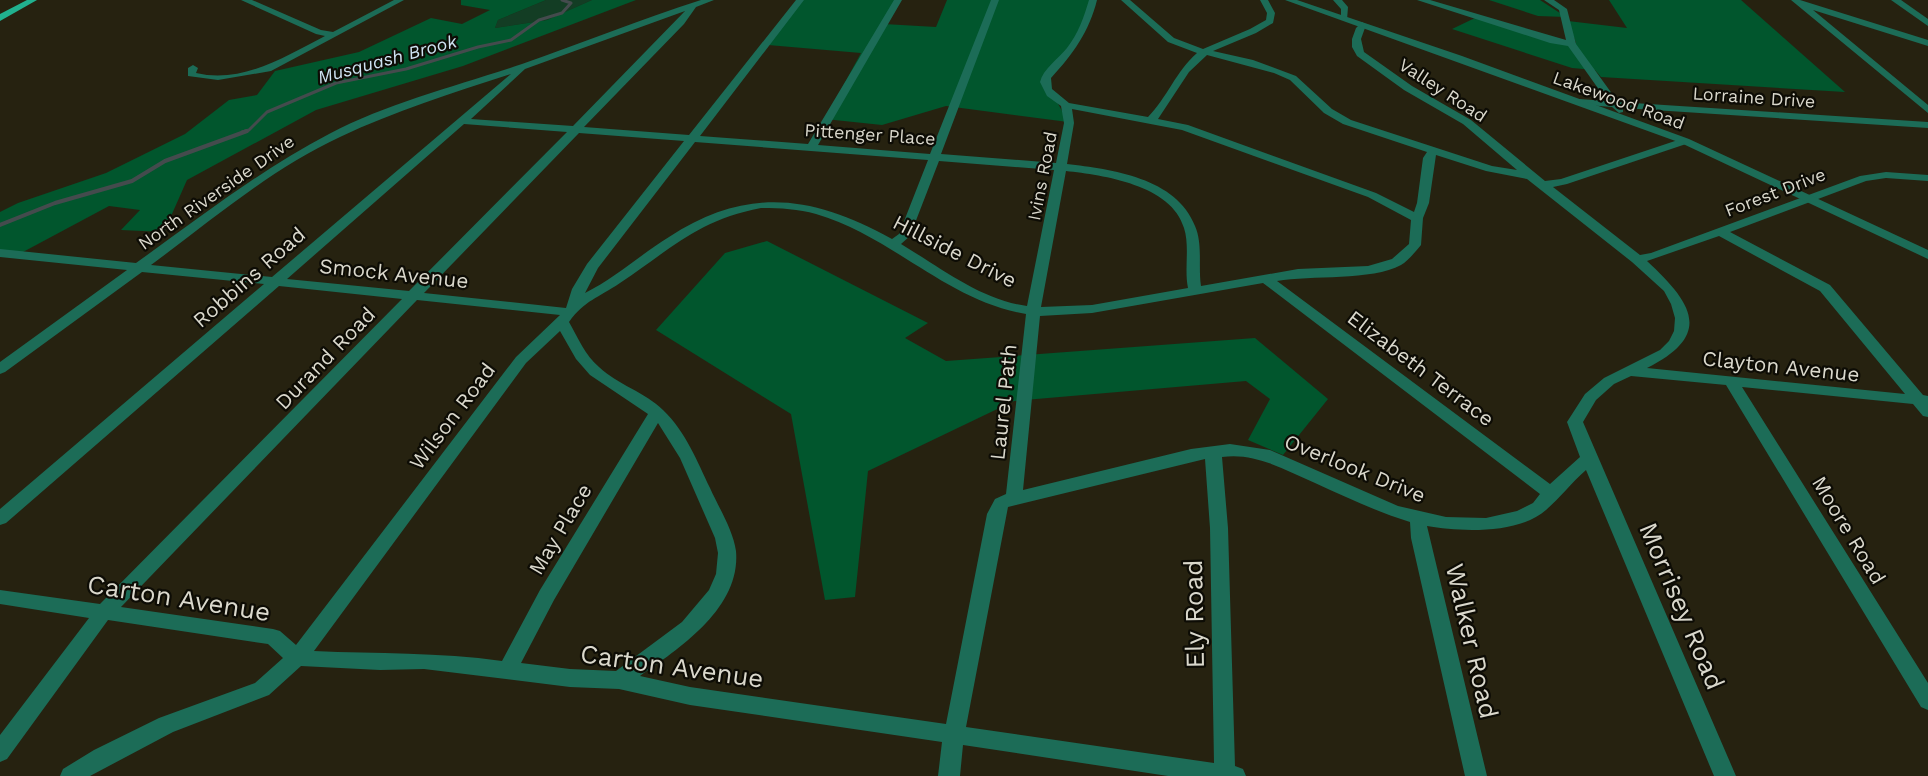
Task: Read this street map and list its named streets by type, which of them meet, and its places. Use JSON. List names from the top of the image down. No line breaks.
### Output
{"streets":{"street":["Valley Road","Lorraine Drive","Lakewood Road","Pittenger Place","Ivins Road","North Riverside Drive","Forest Drive","Hillside Drive","Smock Avenue","Robbins Road","Durand Road","Clayton Avenue","Elizabeth Terrace","Laurel Path","Wilson Road","Overlook Drive","May Place","Moore Road","Carton Avenue","Morrisey Road","Ely Road","Walker Road"]},"crossings":[["Valley Road","Lakewood Road"],["Lorraine Drive","Lakewood Road"],["Lakewood Road","Forest Drive"],["Pittenger Place","Ivins Road"],["Pittenger Place","Hillside Drive"],["Pittenger Place","Robbins Road"],["Pittenger Place","Durand Road"],["Pittenger Place","Wilson Road"],["Ivins Road","Hillside Drive"],["Ivins Road","Laurel Path"],["North Riverside Drive","Smock Avenue"],["North Riverside Drive","Robbins Road"],["North Riverside Drive","Durand Road"],["Hillside Drive","Smock Avenue"],["Hillside Drive","Elizabeth Terrace"],["Hillside Drive","Laurel Path"],["Hillside Drive","Wilson Road"],["Smock Avenue","Robbins Road"],["Smock Avenue","Durand Road"],["Smock Avenue","Wilson Road"],["Durand Road","Carton Avenue"],["Clayton Avenue","Moore Road"],["Elizabeth Terrace","Overlook Drive"],["Laurel Path","Overlook Drive"],["Wilson Road","Carton Avenue"],["Overlook Drive","Morrisey Road"],["Overlook Drive","Ely Road"],["Overlook Drive","Walker Road"],["May Place","Carton Avenue"],["Carton Avenue","Ely Road"]],"water":["Musquash Brook"]}
